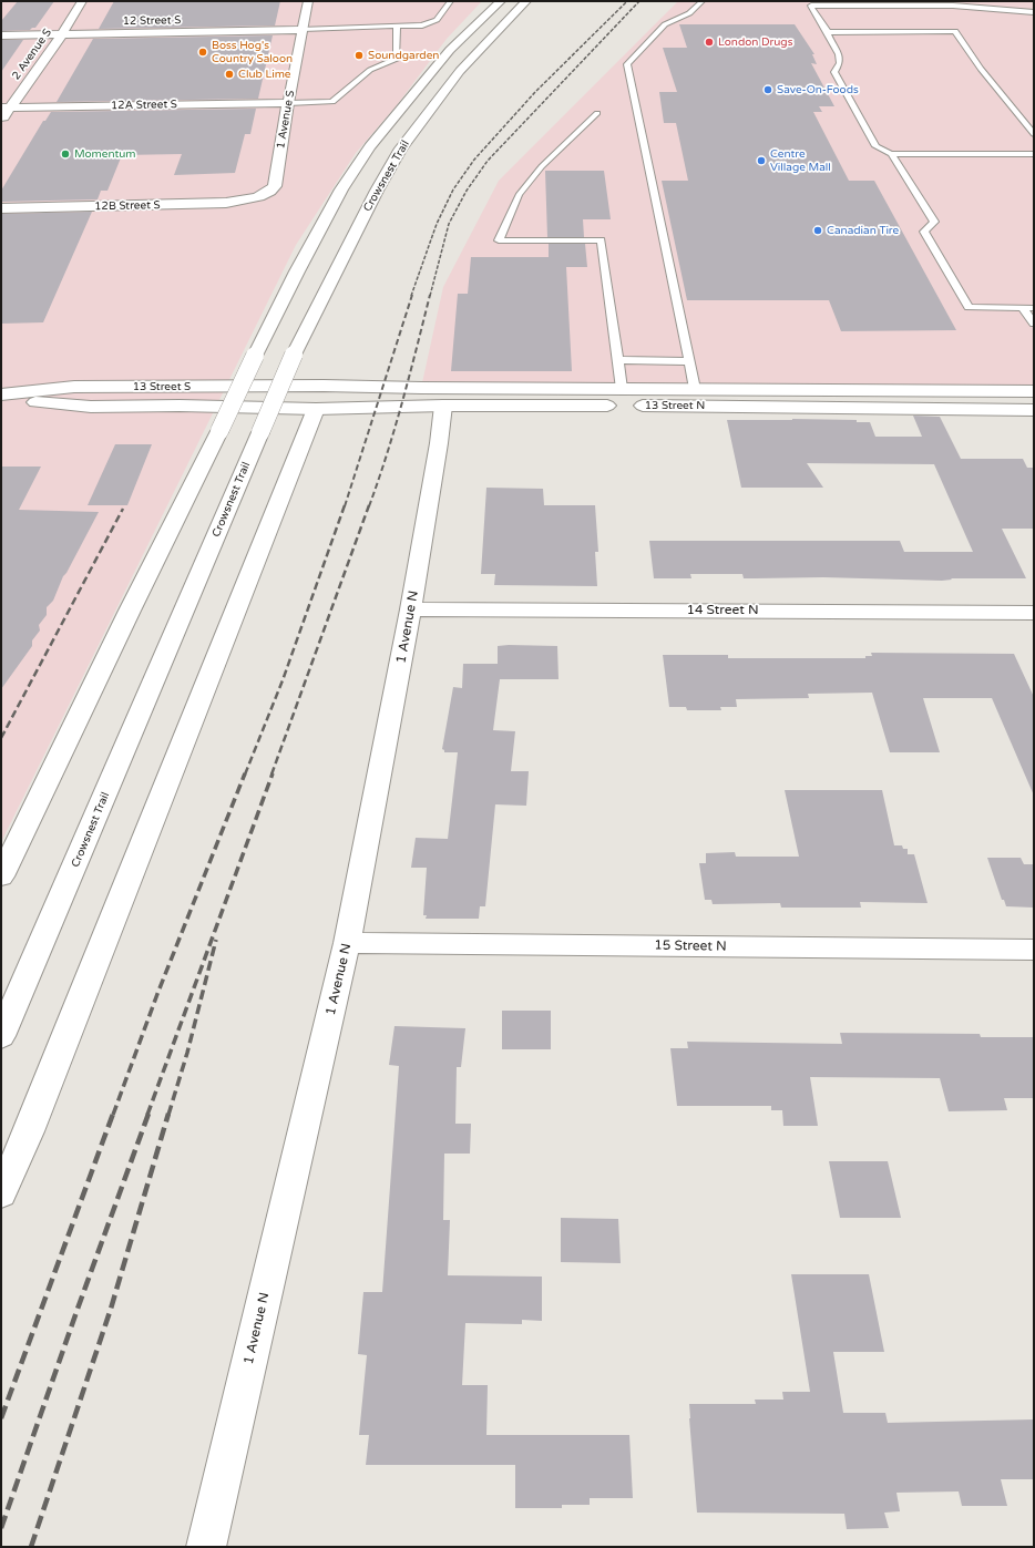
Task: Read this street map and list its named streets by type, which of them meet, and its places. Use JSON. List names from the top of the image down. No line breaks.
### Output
{"streets":{"main road":["12 Street S","2 Avenue S","12A Street S","1 Avenue S","Crowsnest Trail","12B Street S","13 Street S","13 Street N","14 Street N","1 Avenue N","15 Street N"]},"crossings":[["12 Street S","2 Avenue S"],["12 Street S","1 Avenue S"],["2 Avenue S","12A Street S"],["12A Street S","1 Avenue S"],["1 Avenue S","12B Street S"],["13 Street S","13 Street N"],["13 Street N","1 Avenue N"],["14 Street N","1 Avenue N"],["1 Avenue N","15 Street N"]],"places":["London Drugs","Boss Hog's Country Saloon","Soundgarden","Club Lime","Save-On-Foods","Momentum","Centre Village Mall","Canadian Tire"]}
